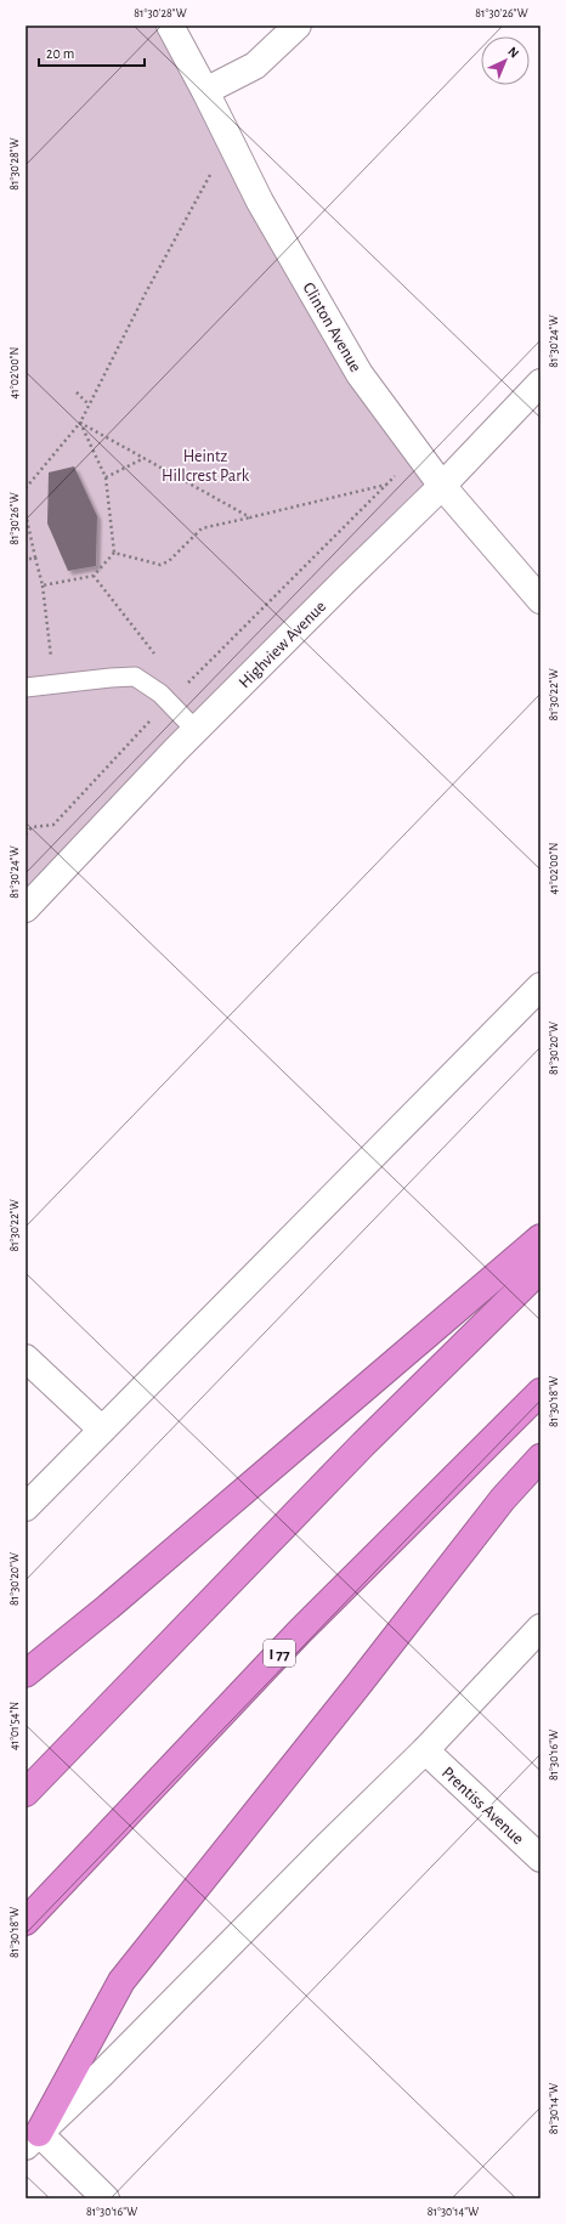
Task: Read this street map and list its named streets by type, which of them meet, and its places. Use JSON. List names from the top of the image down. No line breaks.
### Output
{"streets":{"highway":["I 77"],"street":["Clinton Avenue","Highview Avenue","Prentiss Avenue"]},"crossings":[["Clinton Avenue","Highview Avenue"]],"parks":["Heintz Hillcrest Park"],"scale_bar":"20 m","north":"top right","coordinates":["81°30'28\"W","81°30'26\"W","81°30'24\"W","41°02'00\"N","81°30'22\"W","81°30'20\"W","81°30'18\"W","41°01'54\"N","81°30'16\"W","81°30'14\"W"]}
